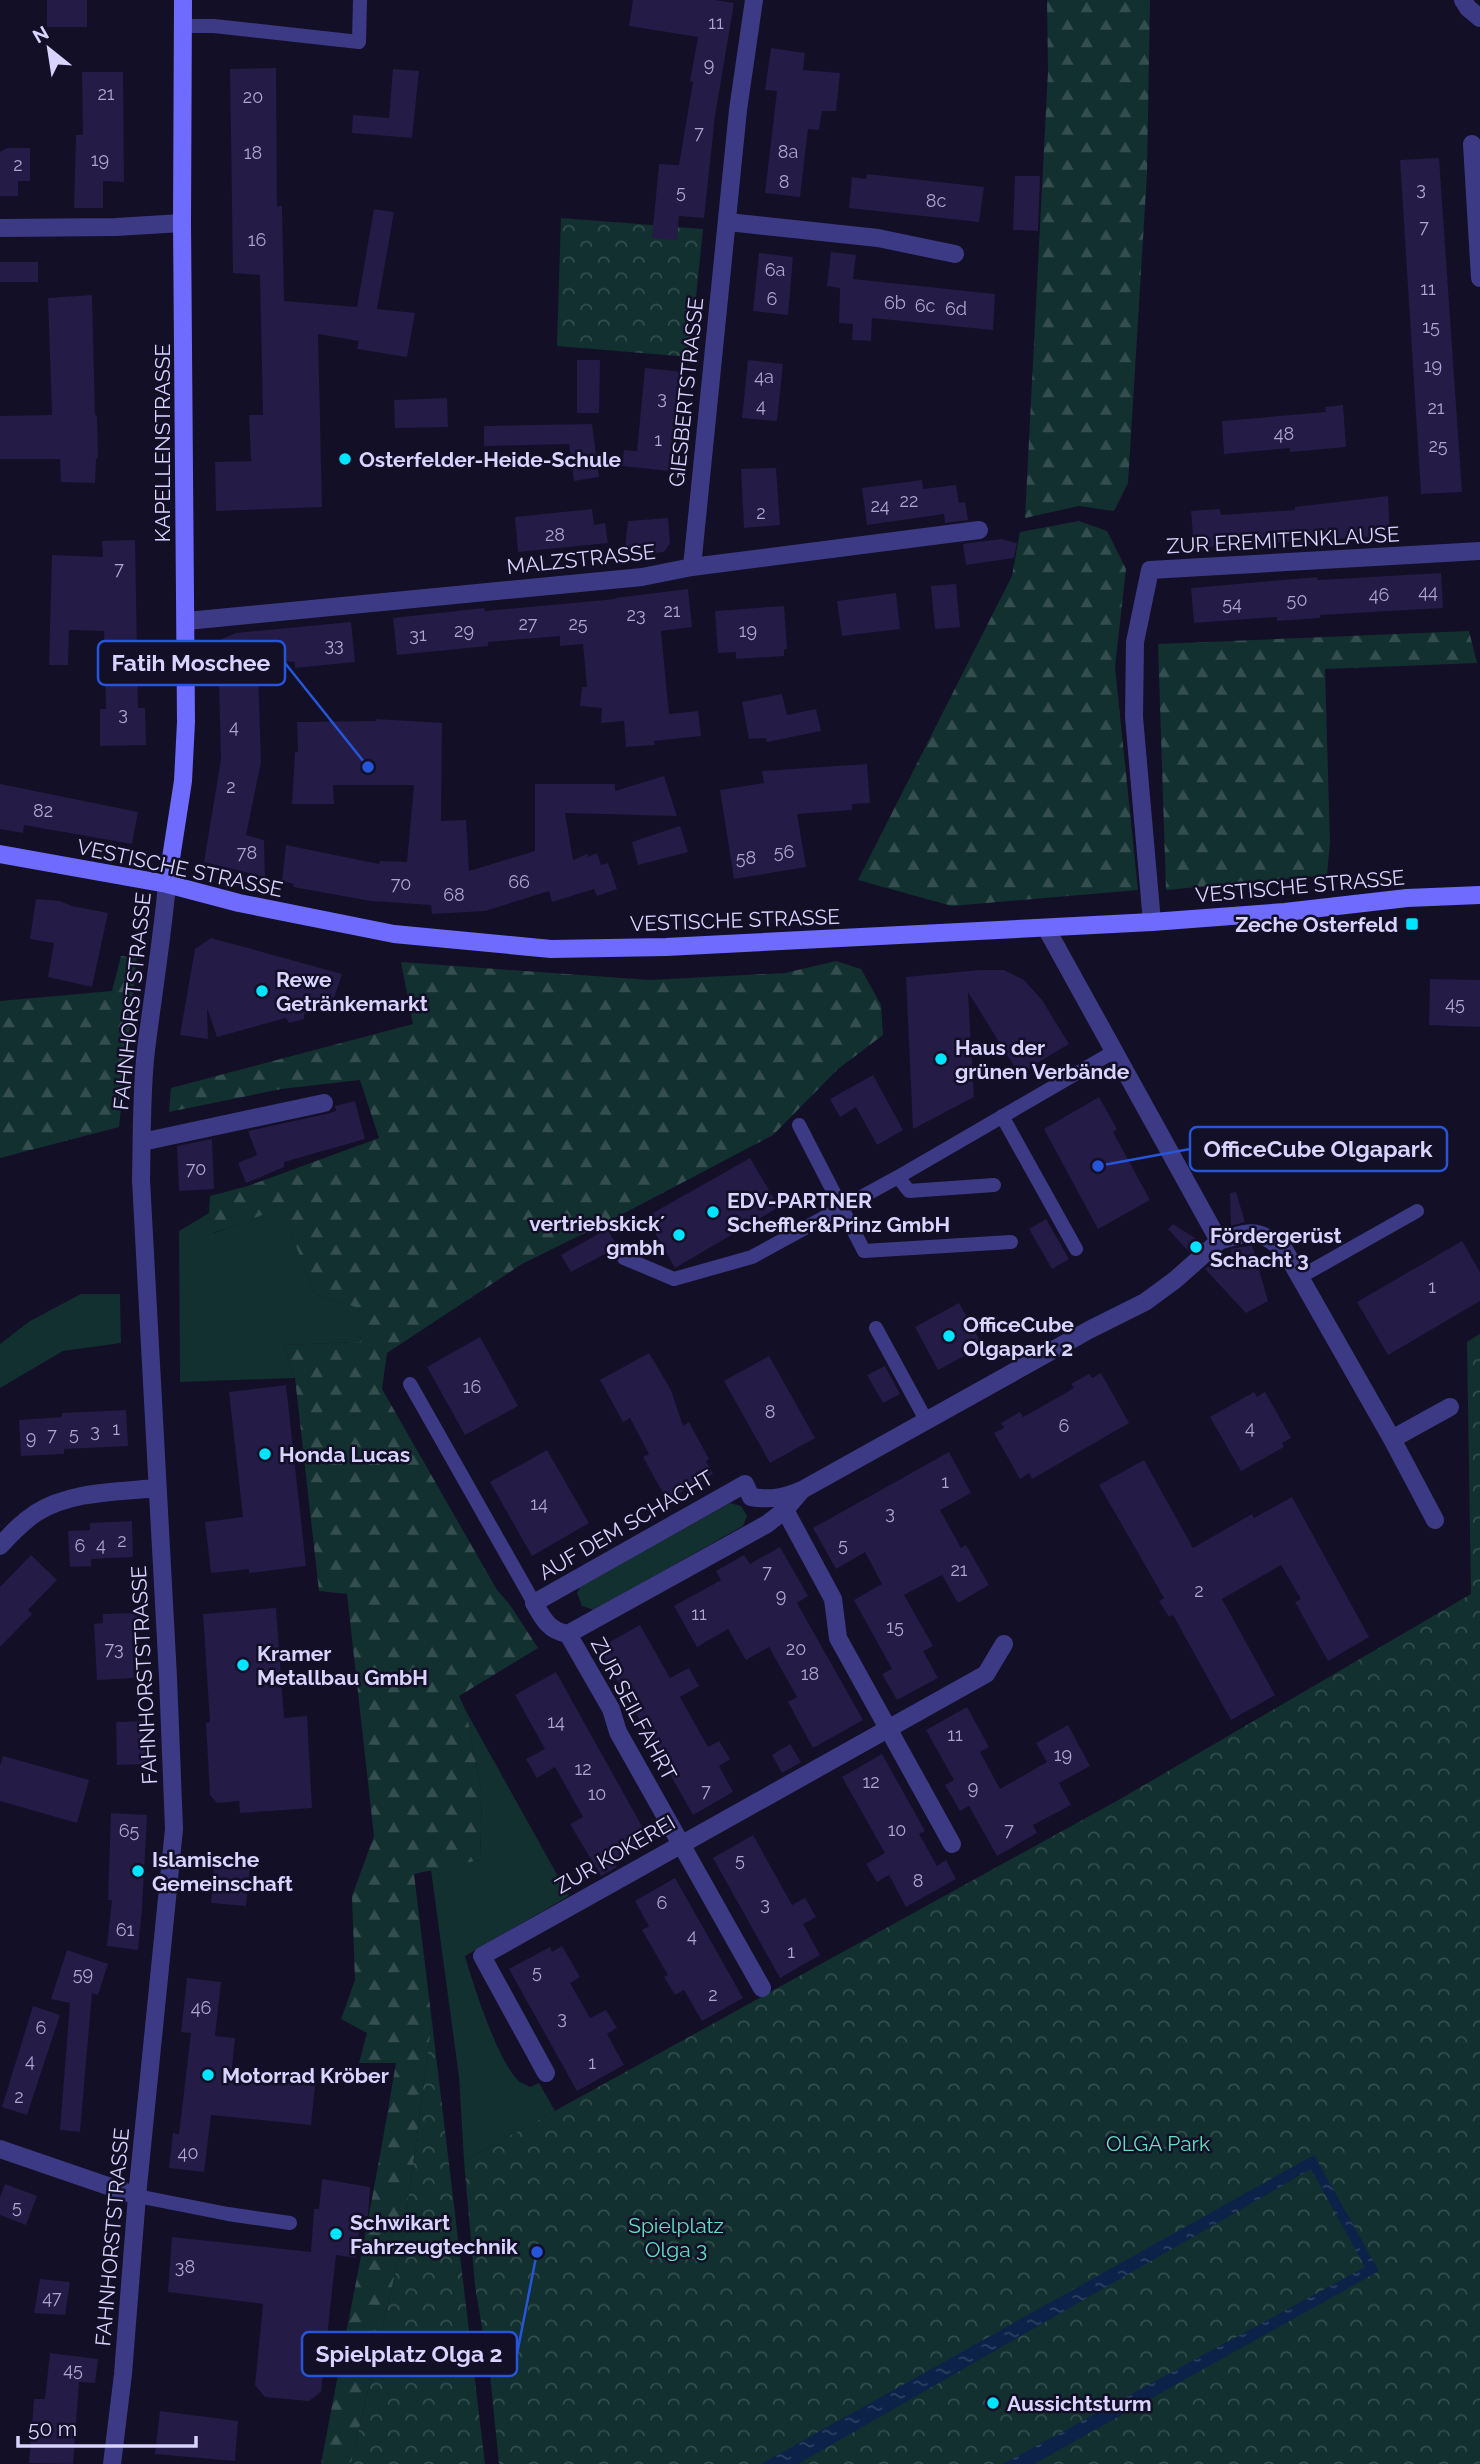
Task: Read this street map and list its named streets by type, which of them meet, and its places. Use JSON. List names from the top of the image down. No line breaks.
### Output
{"streets":{"street":["GIESBERTSTRASSE","KAPELLENSTRASSE","ZUR EREMITENKLAUSE","MALZSTRASSE","VESTISCHE STRASSE","FAHNHORSTSTRASSE","AUF DEM SCHACHT","ZUR SEILFAHRT","ZUR KOKEREI"]},"crossings":[["GIESBERTSTRASSE","MALZSTRASSE"],["KAPELLENSTRASSE","MALZSTRASSE"],["KAPELLENSTRASSE","VESTISCHE STRASSE"],["KAPELLENSTRASSE","FAHNHORSTSTRASSE"],["ZUR EREMITENKLAUSE","VESTISCHE STRASSE"],["VESTISCHE STRASSE","FAHNHORSTSTRASSE"],["AUF DEM SCHACHT","ZUR SEILFAHRT"],["ZUR SEILFAHRT","ZUR KOKEREI"]],"parks":["OLGA Park","Spielplatz Olga 3"],"places":{"other":["Osterfelder-Heide-Schule","Fatih Moschee","Rewe Getränkemarkt","Haus der grünen Verbände","OfficeCube Olgapark","EDV-PARTNER Scheffler&Prinz GmbH","vertriebskick´ gmbh","Fördergerüst Schacht 3","OfficeCube Olgapark 2","Honda Lucas","Kramer Metallbau GmbH","Islamische Gemeinschaft","Motorrad Kröber","Schwikart Fahrzeugtechnik","Spielplatz Olga 2","Aussichtsturm"],"transit":["Zeche Osterfeld"]},"house_numbers":["11","9","21","20","7","8a","18","19","2","8","3","5","8c","7","16","6a","11","6","6b","6c","6d","15","19","4a","3","4","21","48","1","25","22","24","2","28","7","44","46","50","54","21","23","27","25","29","19","31","33","3","4","2","82","56","78","58","66","70","68","45","70","1","16","8","6","4","1","3","5","7","9","1","14","3","2","4","5","6","21","7","2","9","11","15","73","20","18","14","11","19","12","12","9","7","10","10","7","65","5","8","6","3","61","4","1","5","59","2","46","3","6","4","1","2","40","5","38","47","45"],"scale_bar":"50 m","north":"top left"}
